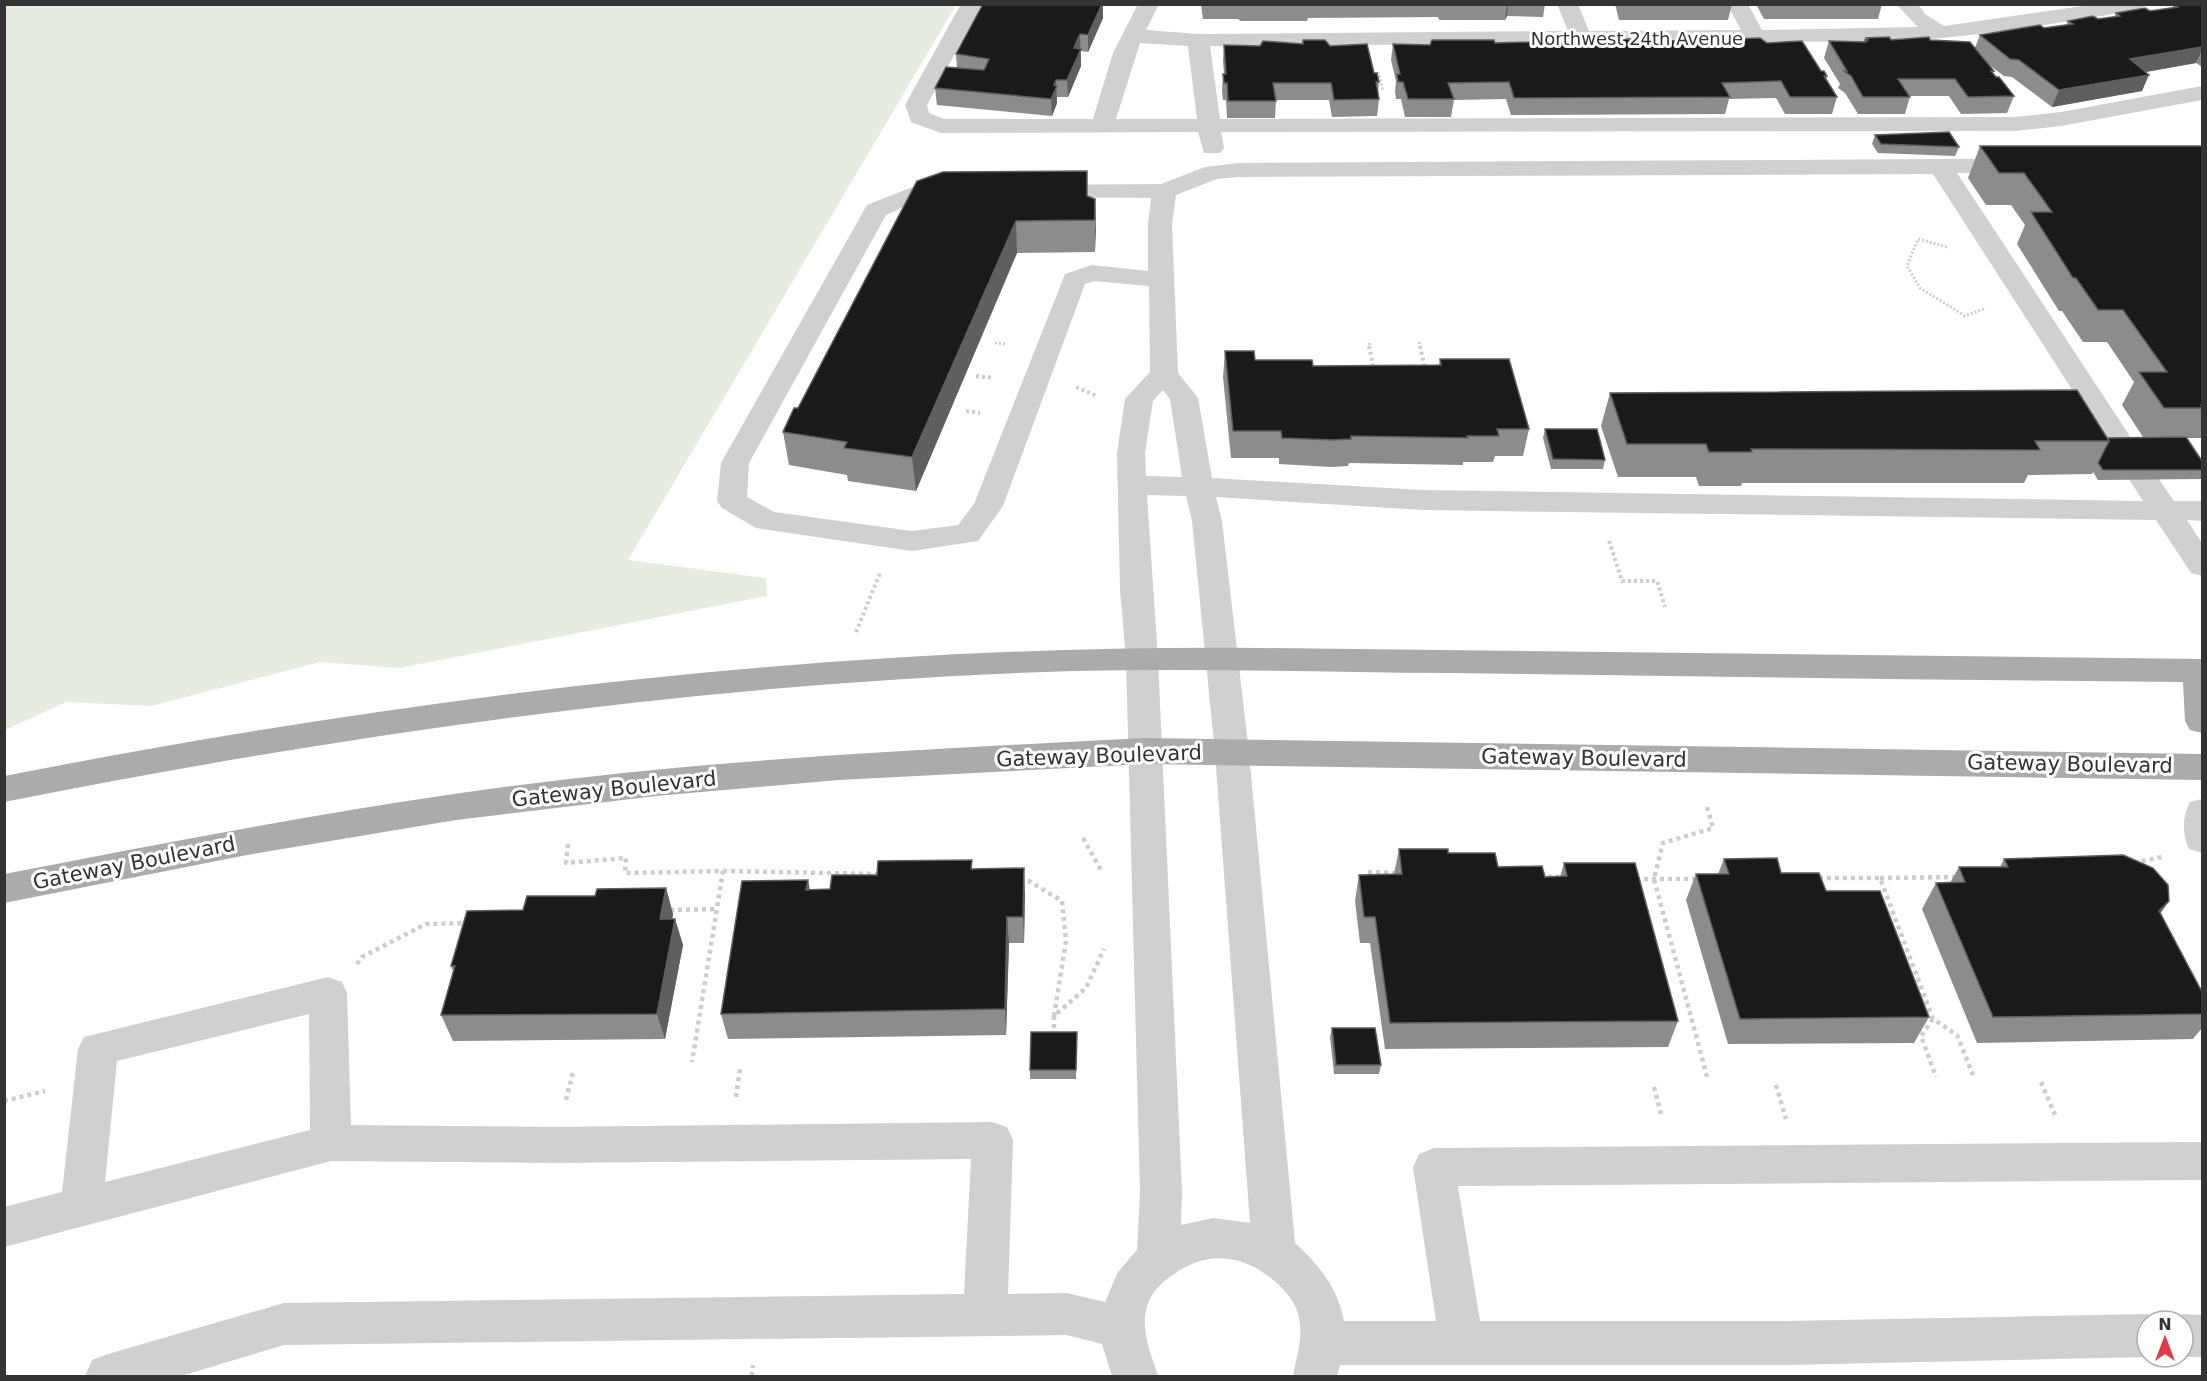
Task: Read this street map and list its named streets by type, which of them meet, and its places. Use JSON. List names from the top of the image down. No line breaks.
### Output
{"streets":{"main road":["Gateway Boulevard"],"street":["Northwest 24th Avenue"]},"north":"top"}
